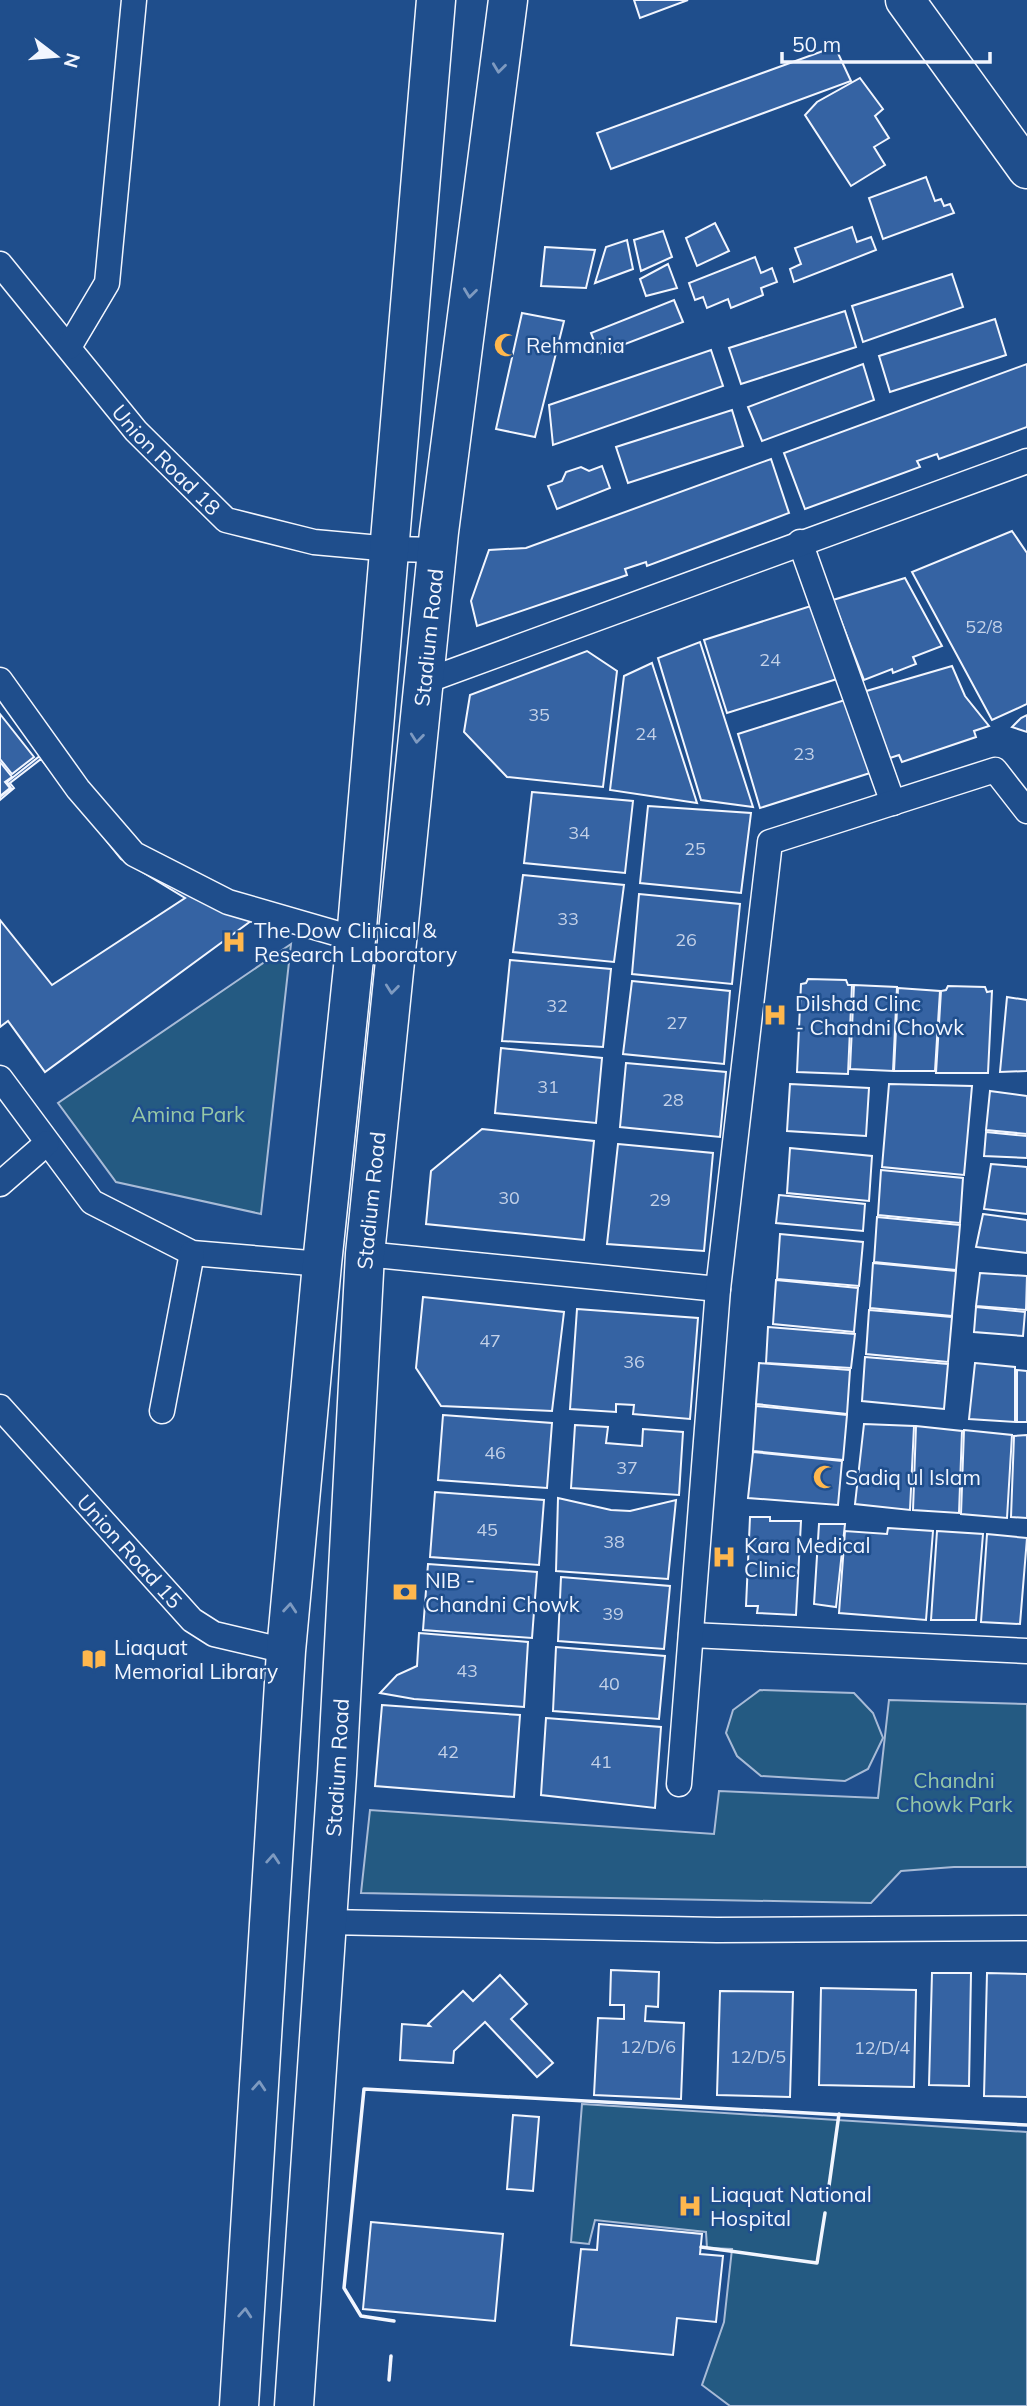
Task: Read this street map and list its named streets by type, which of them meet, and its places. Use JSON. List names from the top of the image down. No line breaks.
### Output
{"streets":{"main road":["Stadium Road"],"street":["Union Road 18","Union Road 15"]},"crossings":[["Union Road 18","Stadium Road"],["Stadium Road","Union Road 15"]],"parks":["Amina Park","Chandni Chowk Park"],"places":{"mosque":["Rehmania","Sadiq ul Islam"],"hospital":["The Dow Clinical & Research Laboratory","Dilshad Clinc - Chandni Chowk","Kara Medical Clinic","Liaquat National Hospital"],"bank":["NIB - Chandni Chowk"],"library":["Liaquat Memorial Library"]},"house_numbers":["52/8","24","35","24","23","34","25","33","26","32","27","31","28","30","29","47","36","46","37","45","38","39","43","40","42","41","12/D/6","12/D/4","12/D/5"],"scale_bar":"50 m","north":"right"}
